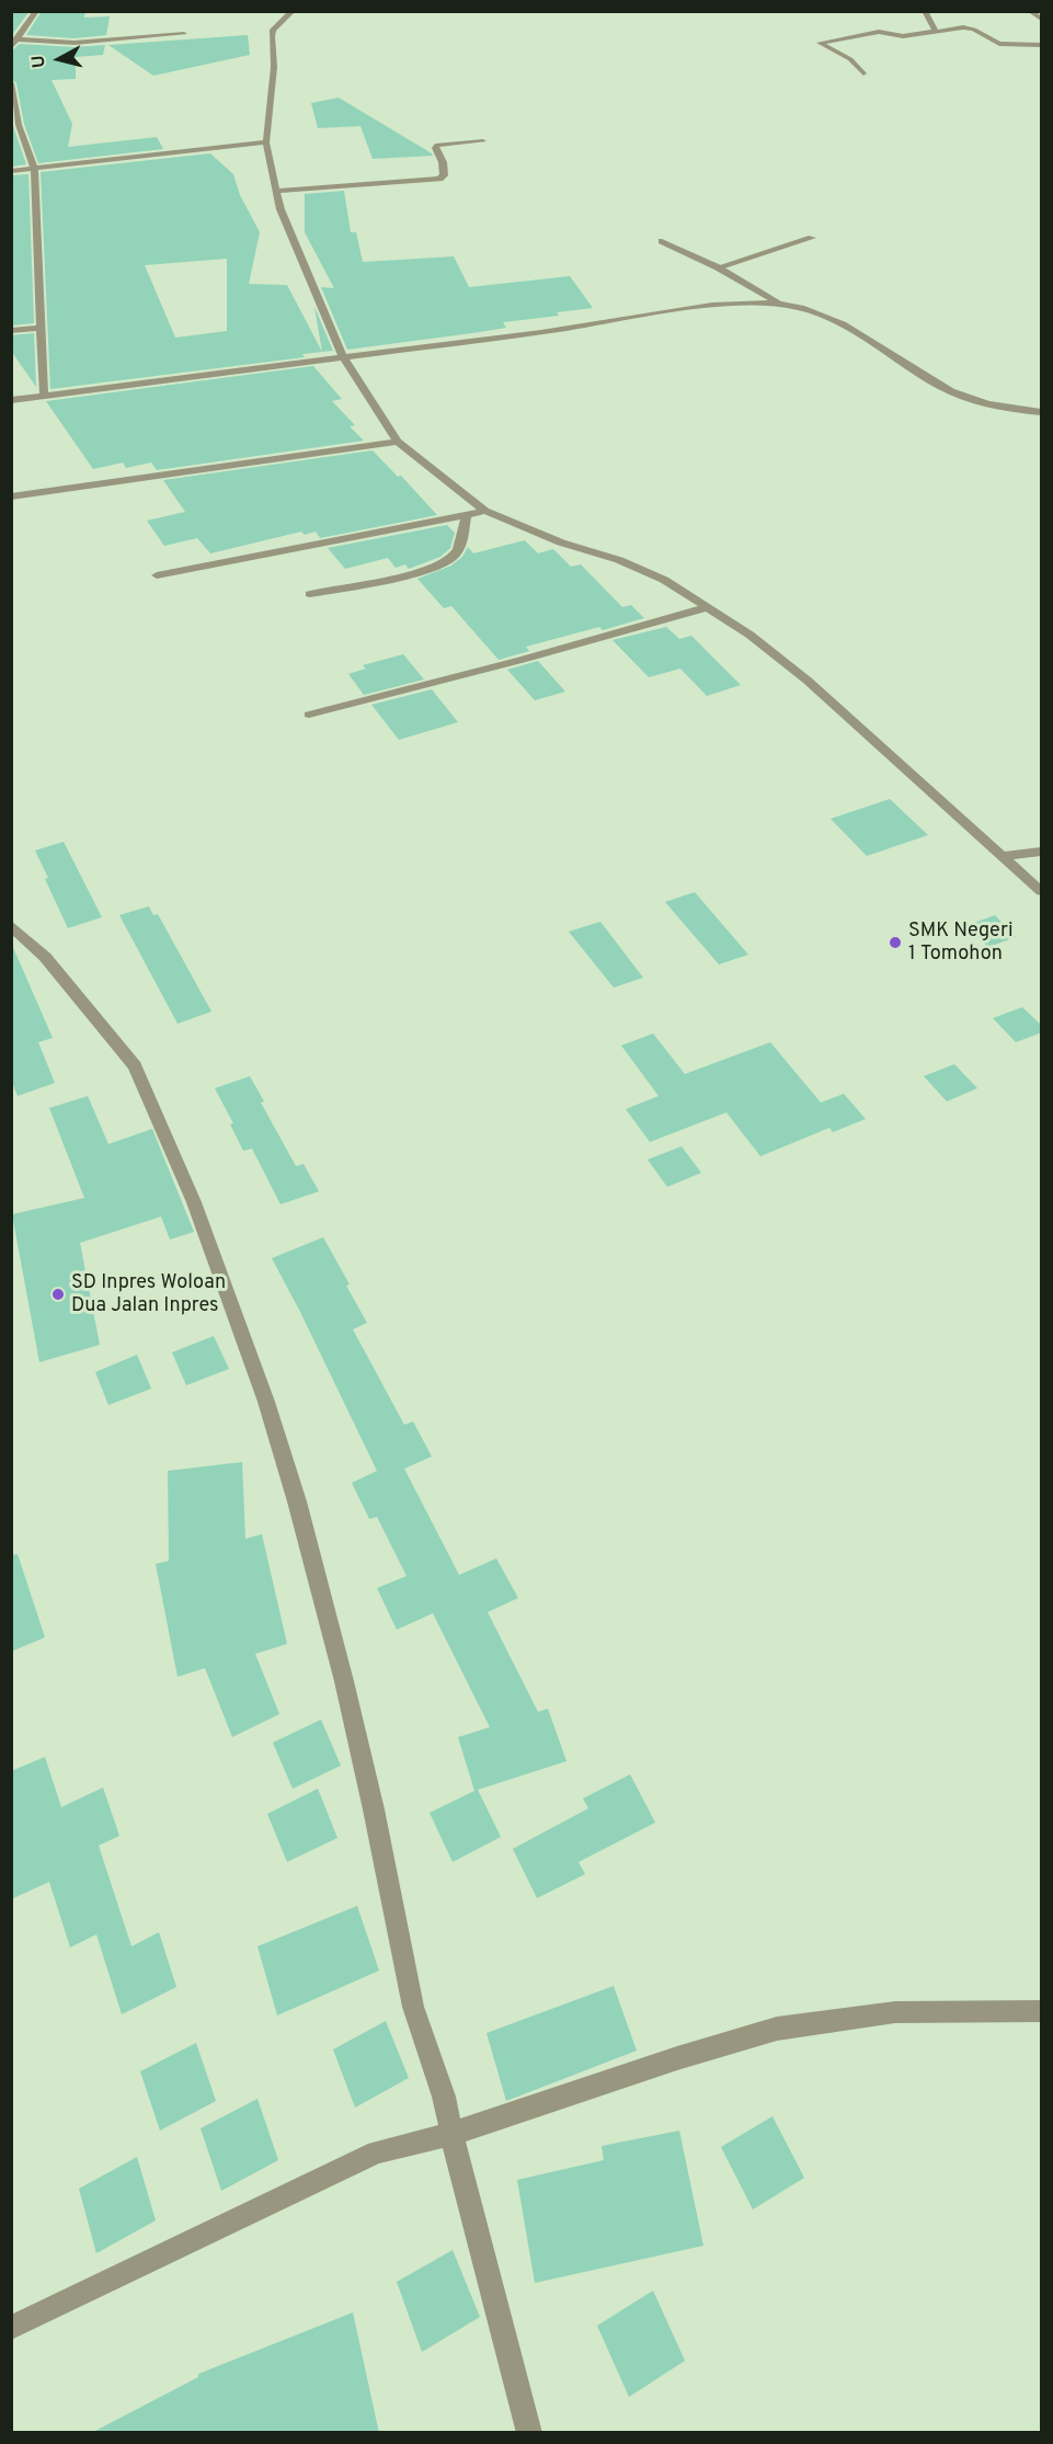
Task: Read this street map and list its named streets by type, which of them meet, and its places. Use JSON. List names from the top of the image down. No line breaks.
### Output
{"places":["SMK Negeri 1 Tomohon","SD Inpres Woloan Dua Jalan Inpres"],"north":"left"}
